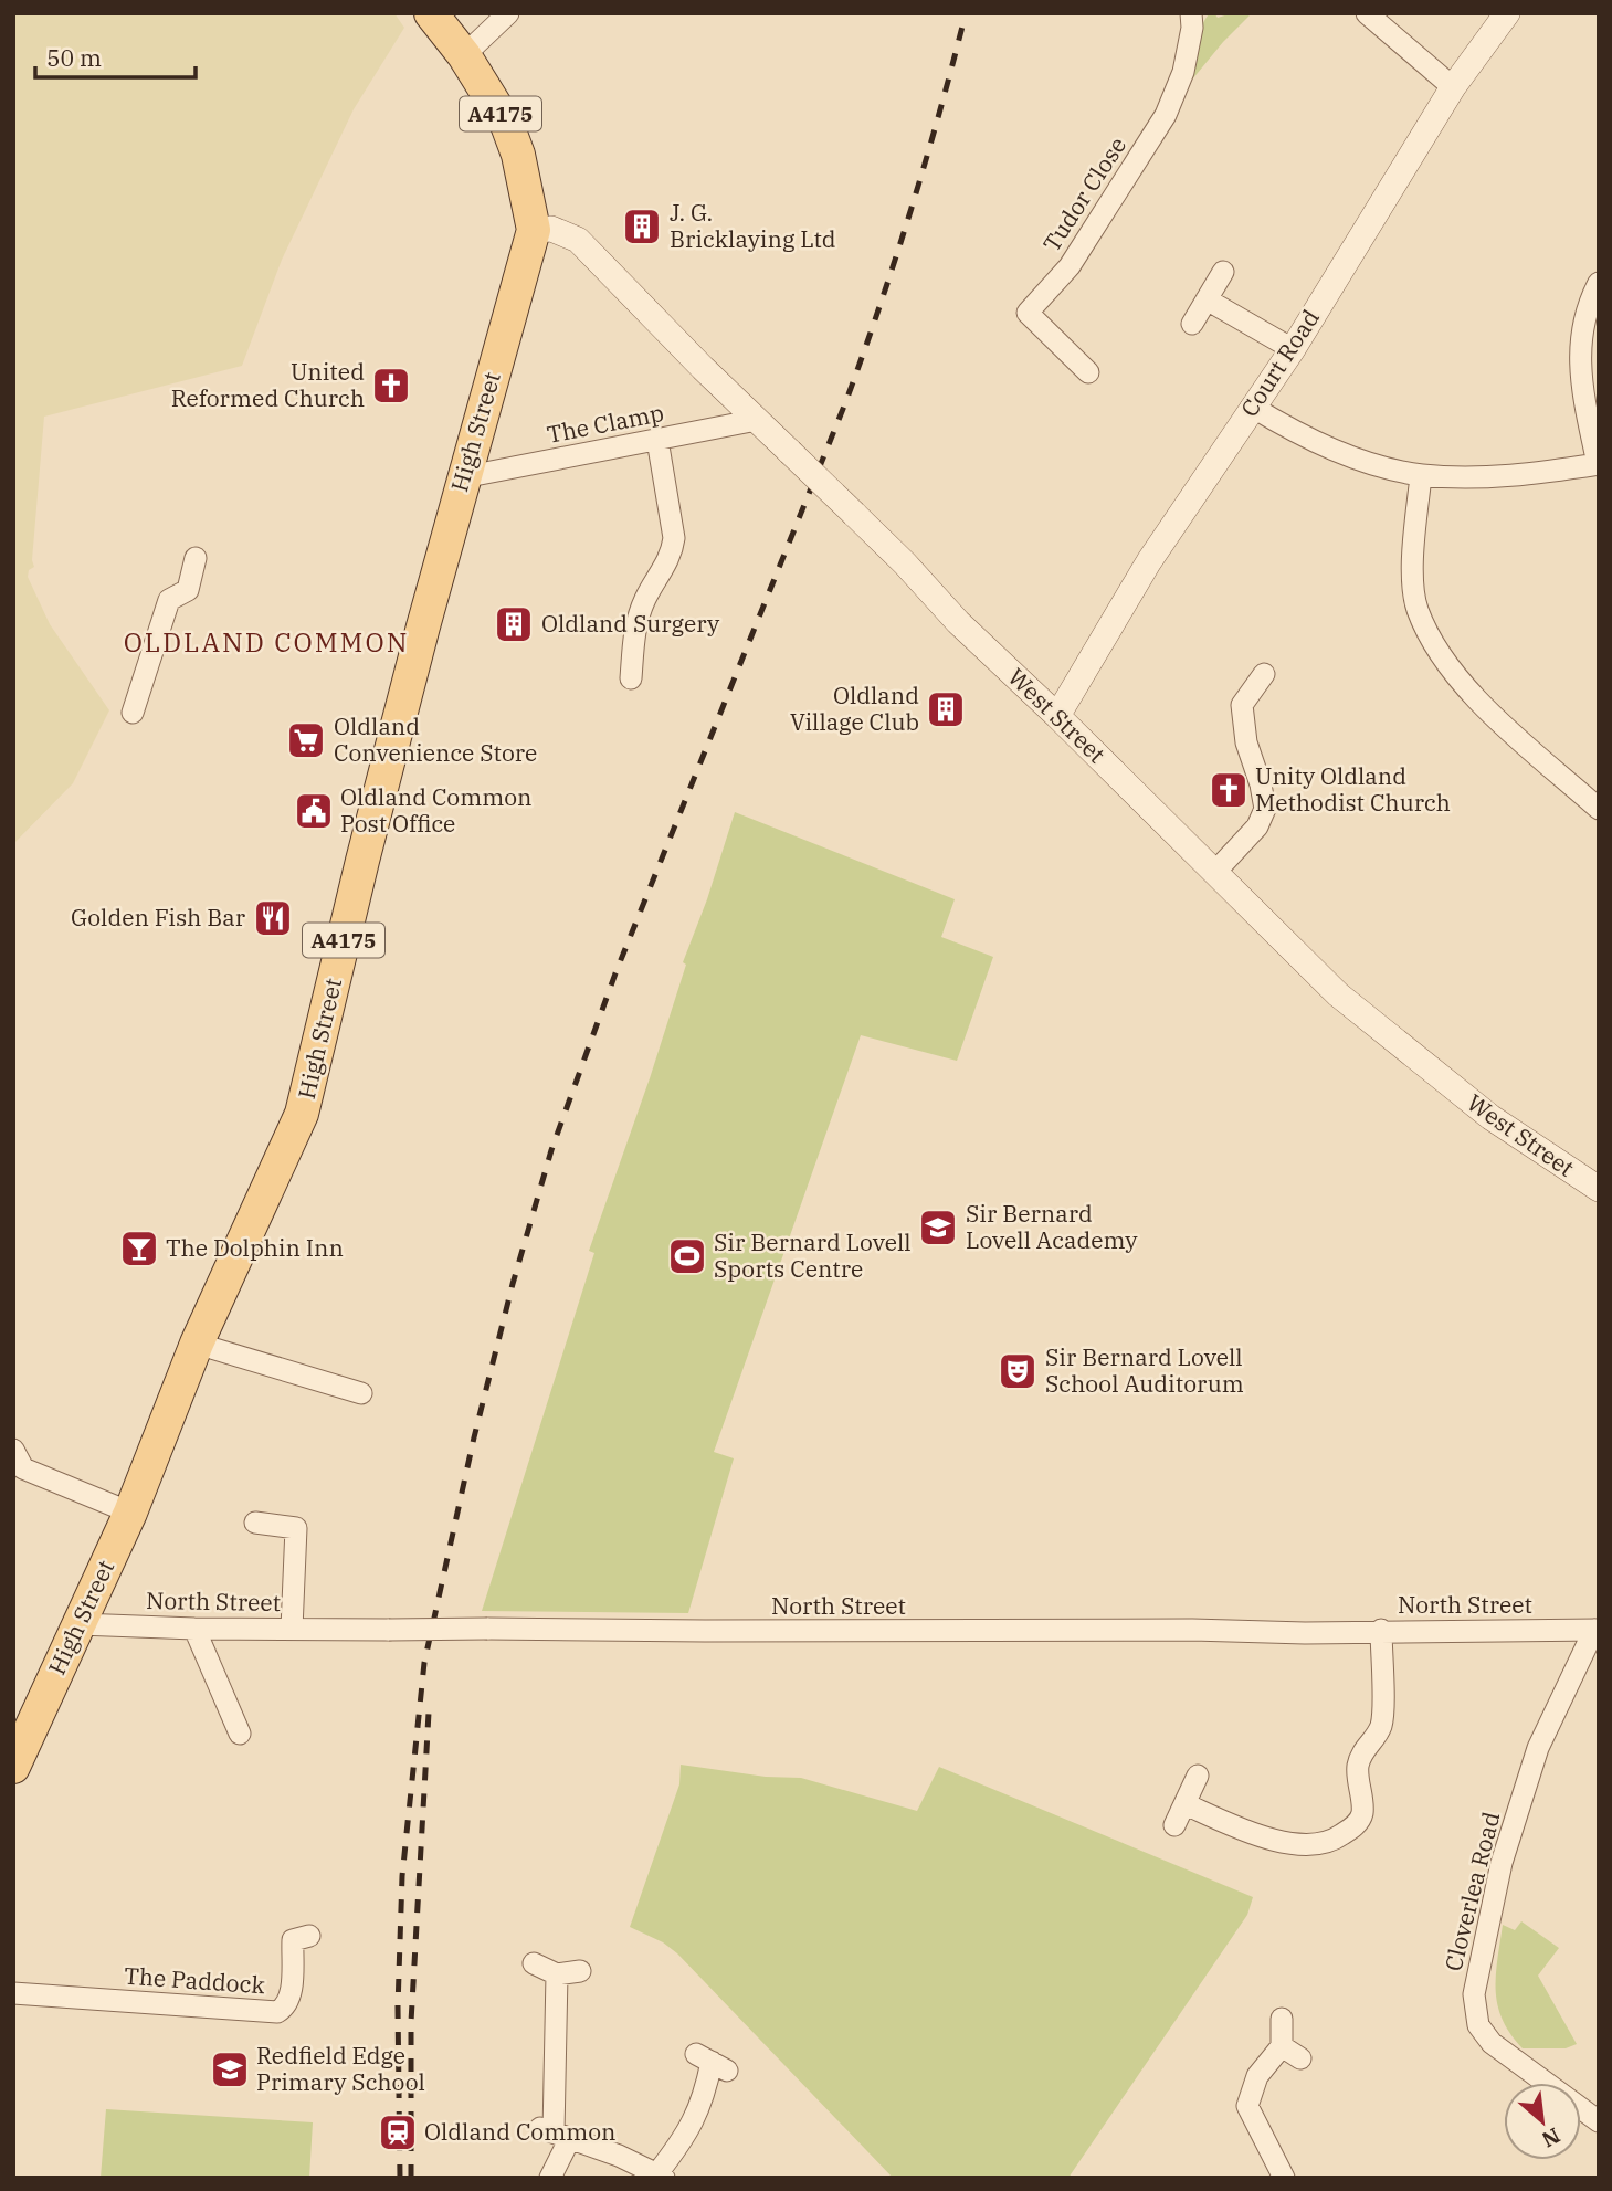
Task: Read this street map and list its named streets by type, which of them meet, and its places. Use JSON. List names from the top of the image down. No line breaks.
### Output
{"streets":{"main road":["A4175","High Street"],"street":["Tudor Close","Court Road","The Clamp","West Street","North Street","Cloverlea Road","The Paddock"]},"crossings":[["A4175","High Street"],["A4175","West Street"],["Court Road","West Street"],["The Clamp","High Street"],["The Clamp","West Street"],["High Street","West Street"],["High Street","North Street"],["North Street","Cloverlea Road"]],"districts":["OLDLAND COMMON"],"places":{"building":["J. G. Bricklaying Ltd","Oldland Surgery","Oldland Village Club"],"church":["United Reformed Church","Unity Oldland Methodist Church"],"supermarket":["Oldland Convenience Store"],"public building":["Oldland Common Post Office"],"restaurant":["Golden Fish Bar"],"school or university":["Sir Bernard Lovell Academy","Redfield Edge Primary School"],"bar":["The Dolphin Inn"],"sports":["Sir Bernard Lovell Sports Centre"],"theatre":["Sir Bernard Lovell School Auditorum"],"station":["Oldland Common"]},"scale_bar":"50 m","north":"bottom right"}
